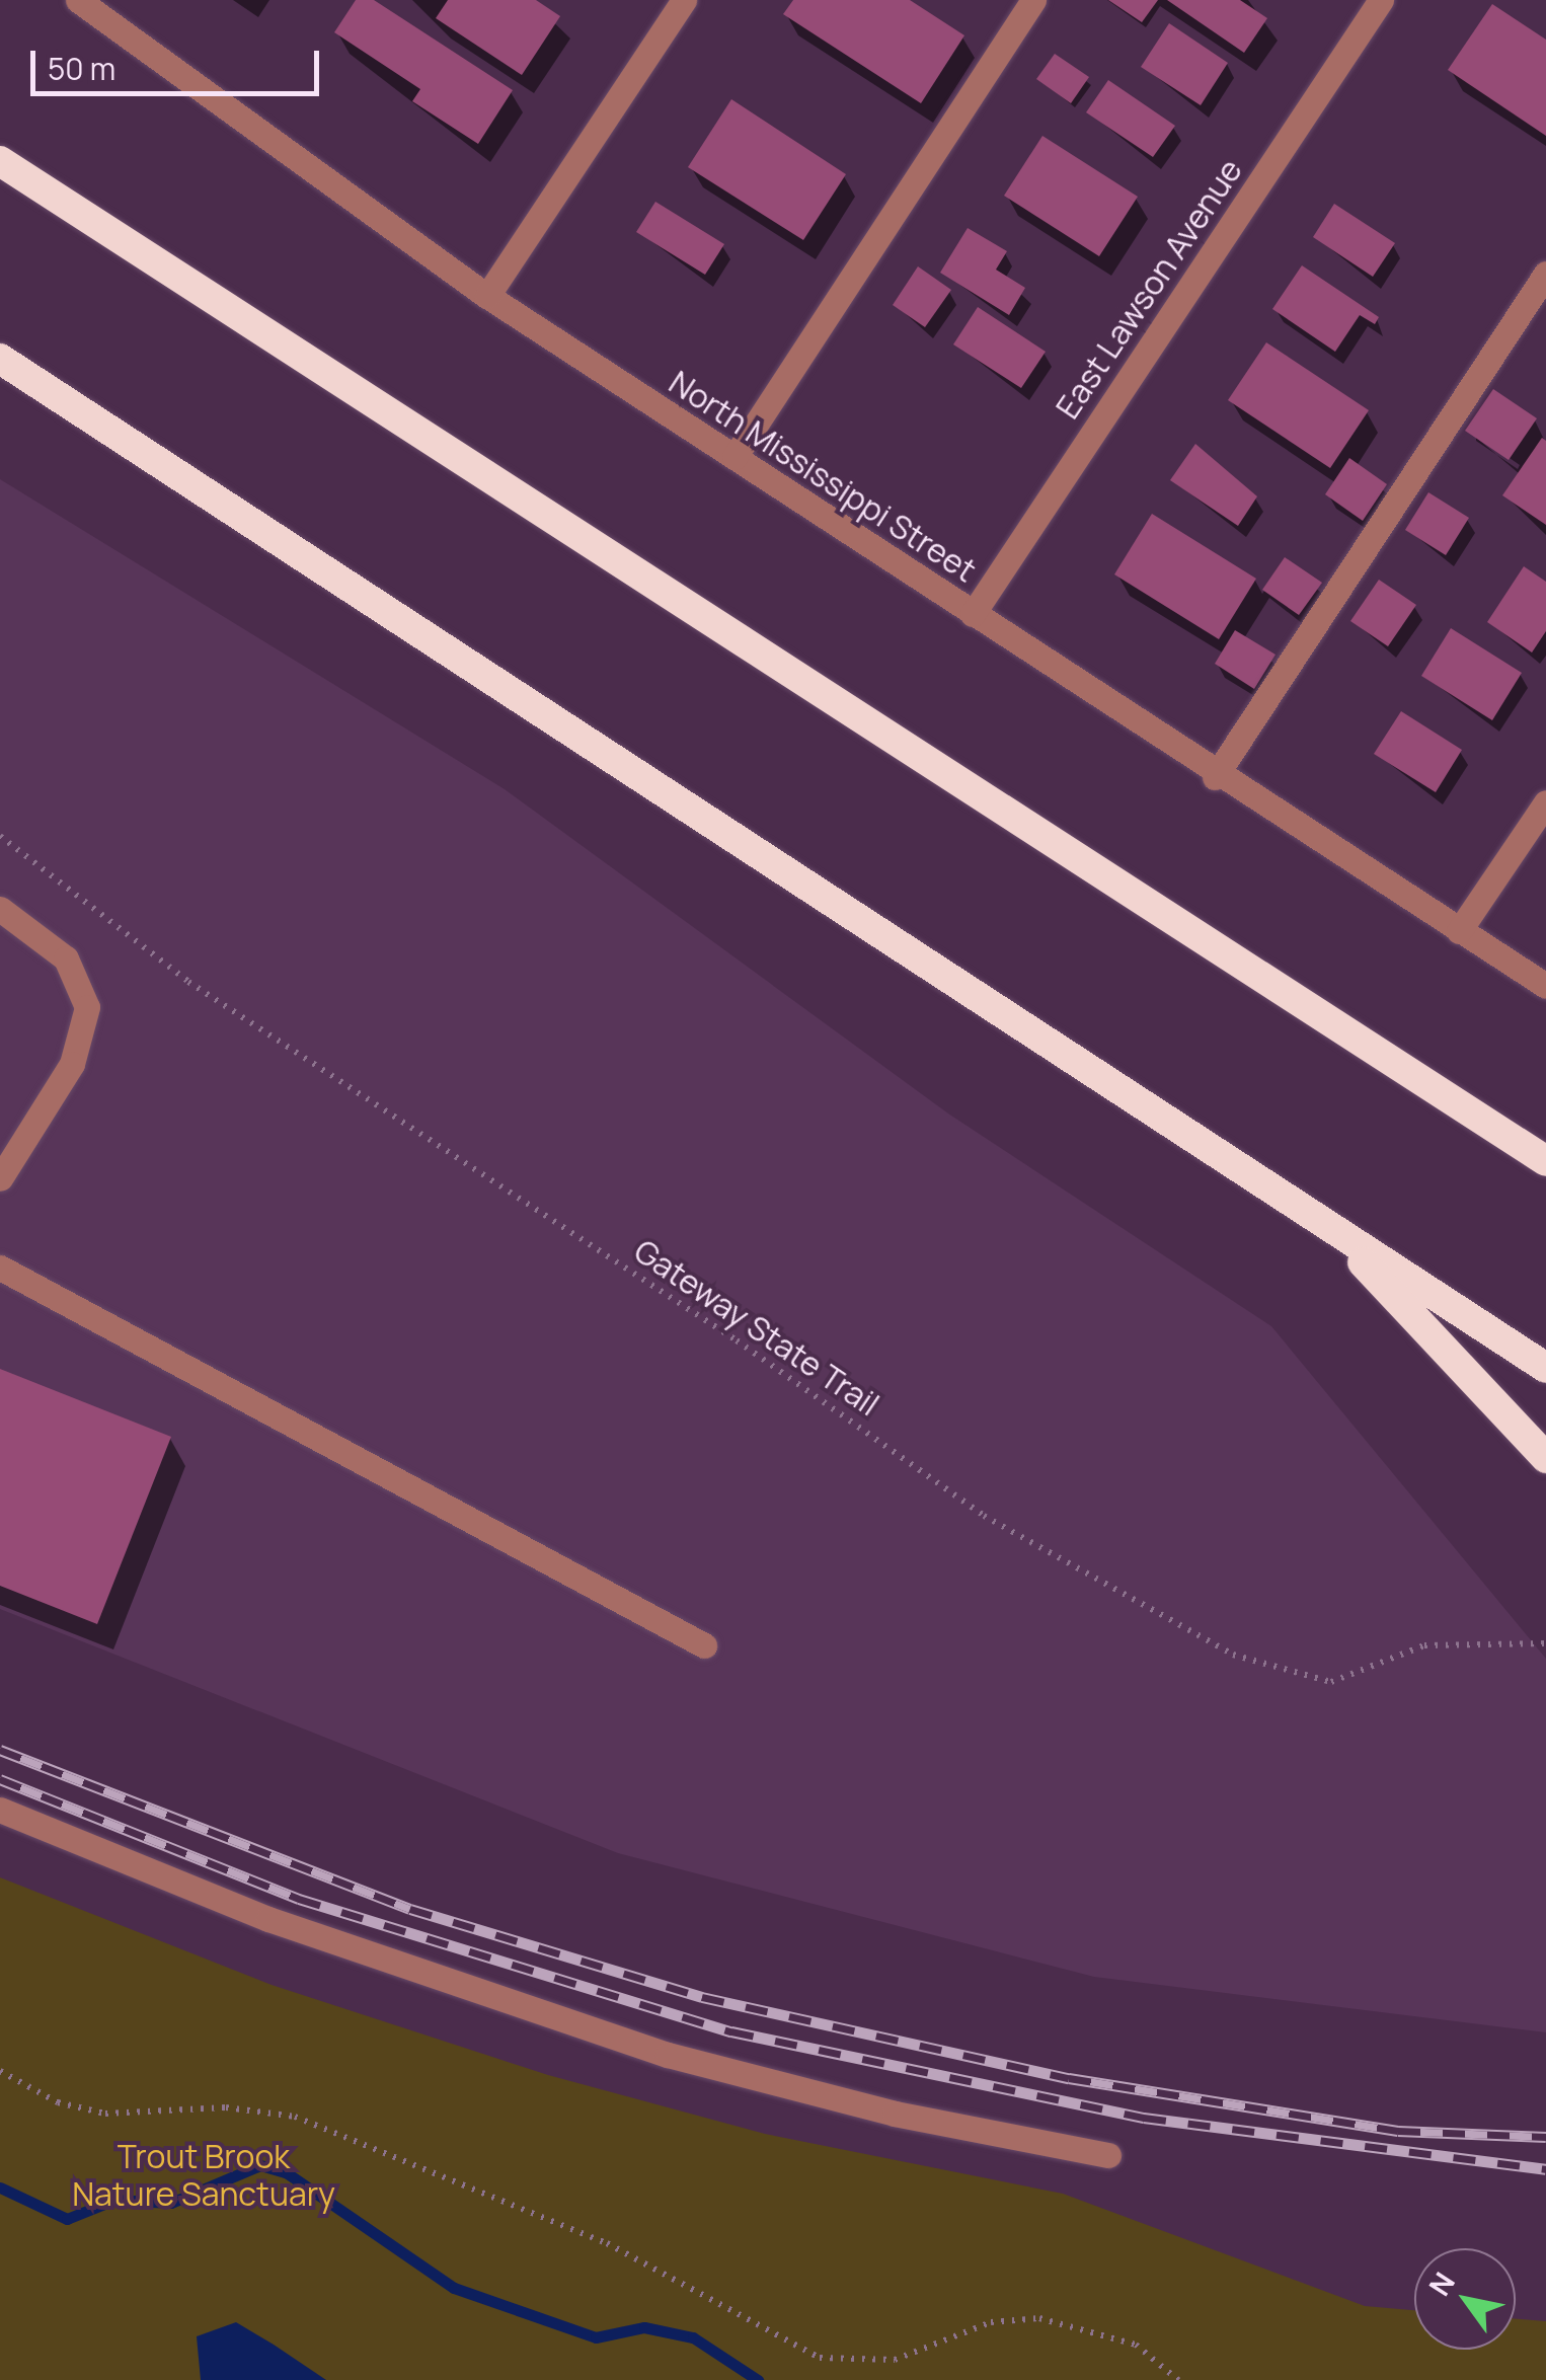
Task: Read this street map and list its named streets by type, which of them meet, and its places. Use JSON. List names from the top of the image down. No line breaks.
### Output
{"streets":{"street":["East Lawson Avenue","North Mississippi Street"],"path":["Gateway State Trail"]},"crossings":[["East Lawson Avenue","North Mississippi Street"]],"parks":["Trout Brook Nature Sanctuary"],"scale_bar":"50 m","north":"top left"}
